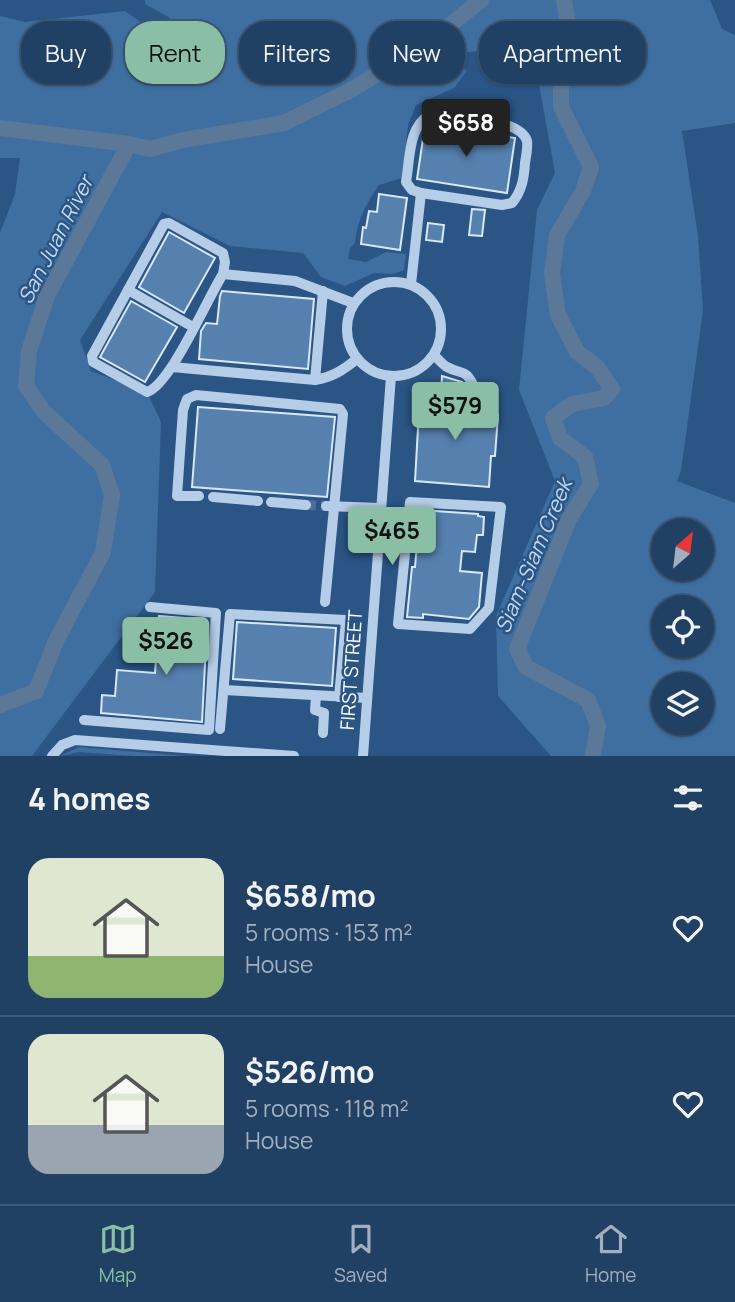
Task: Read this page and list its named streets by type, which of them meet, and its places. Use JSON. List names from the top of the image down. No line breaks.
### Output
{"streets":{"street":["FIRST STREET"]},"water":["San Juan River","Siam-Siam Creek"],"north":"top right","page":{"chip":["Buy","Rent","Filters","New","Apartment"],"price":["$658","$579","$465","$526"],"heading":"4 homes","list":[{"name":"$658/mo","note":"5 rooms · 153 m² · House"},{"name":"$526/mo","note":"5 rooms · 118 m² · House"}],"tabs":["Map","Saved","Home"]}}
